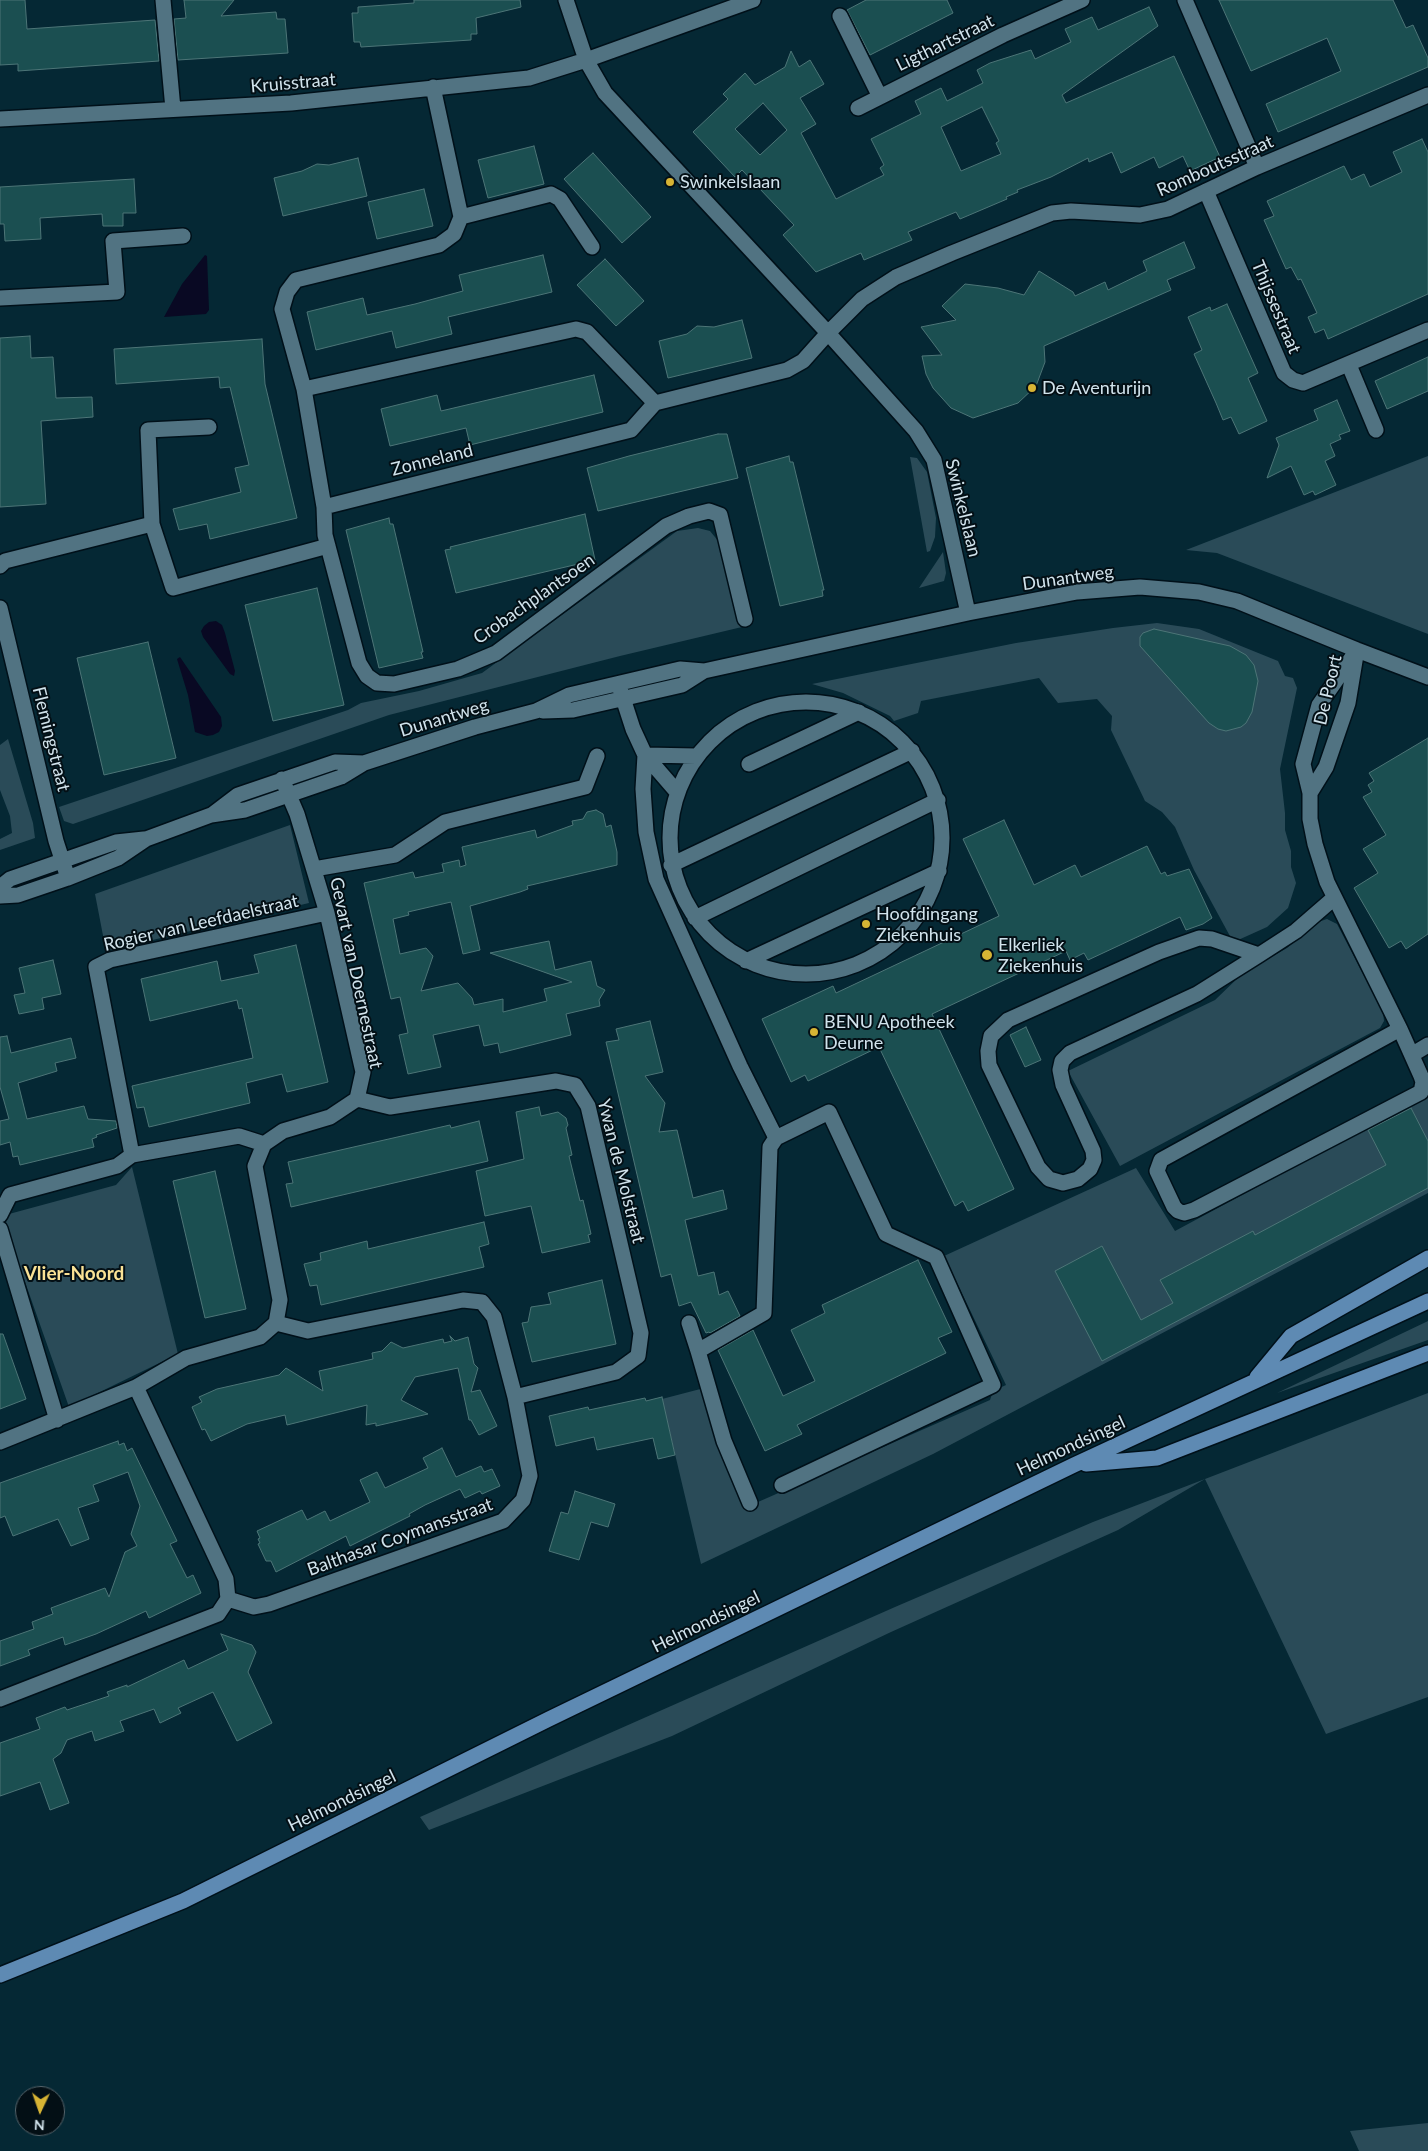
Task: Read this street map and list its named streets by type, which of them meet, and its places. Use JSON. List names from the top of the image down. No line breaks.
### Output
{"streets":{"main road":["Helmondsingel"],"street":["Ligthartstraat","Kruisstraat","Romboutsstraat","Thijssestraat","Zonneland","Swinkelslaan","Dunantweg","Crobachplantsoen","De Poort","Flemingstraat","Rogier van Leefdaelstraat","Gevart van Doernestraat","Ywan de Molstraat","Balthasar Coymansstraat"]},"crossings":[["Kruisstraat","Swinkelslaan"],["Romboutsstraat","Thijssestraat"],["Romboutsstraat","Swinkelslaan"],["Zonneland","Crobachplantsoen"],["Swinkelslaan","Dunantweg"],["Dunantweg","De Poort"],["Dunantweg","Flemingstraat"],["Dunantweg","Gevart van Doernestraat"],["Rogier van Leefdaelstraat","Gevart van Doernestraat"],["Gevart van Doernestraat","Ywan de Molstraat"],["Ywan de Molstraat","Balthasar Coymansstraat"]],"districts":["Vlier-Noord"],"places":["Swinkelslaan","De Aventurijn","Hoofdingang Ziekenhuis","Elkerliek Ziekenhuis","BENU Apotheek Deurne"],"north":"bottom"}
